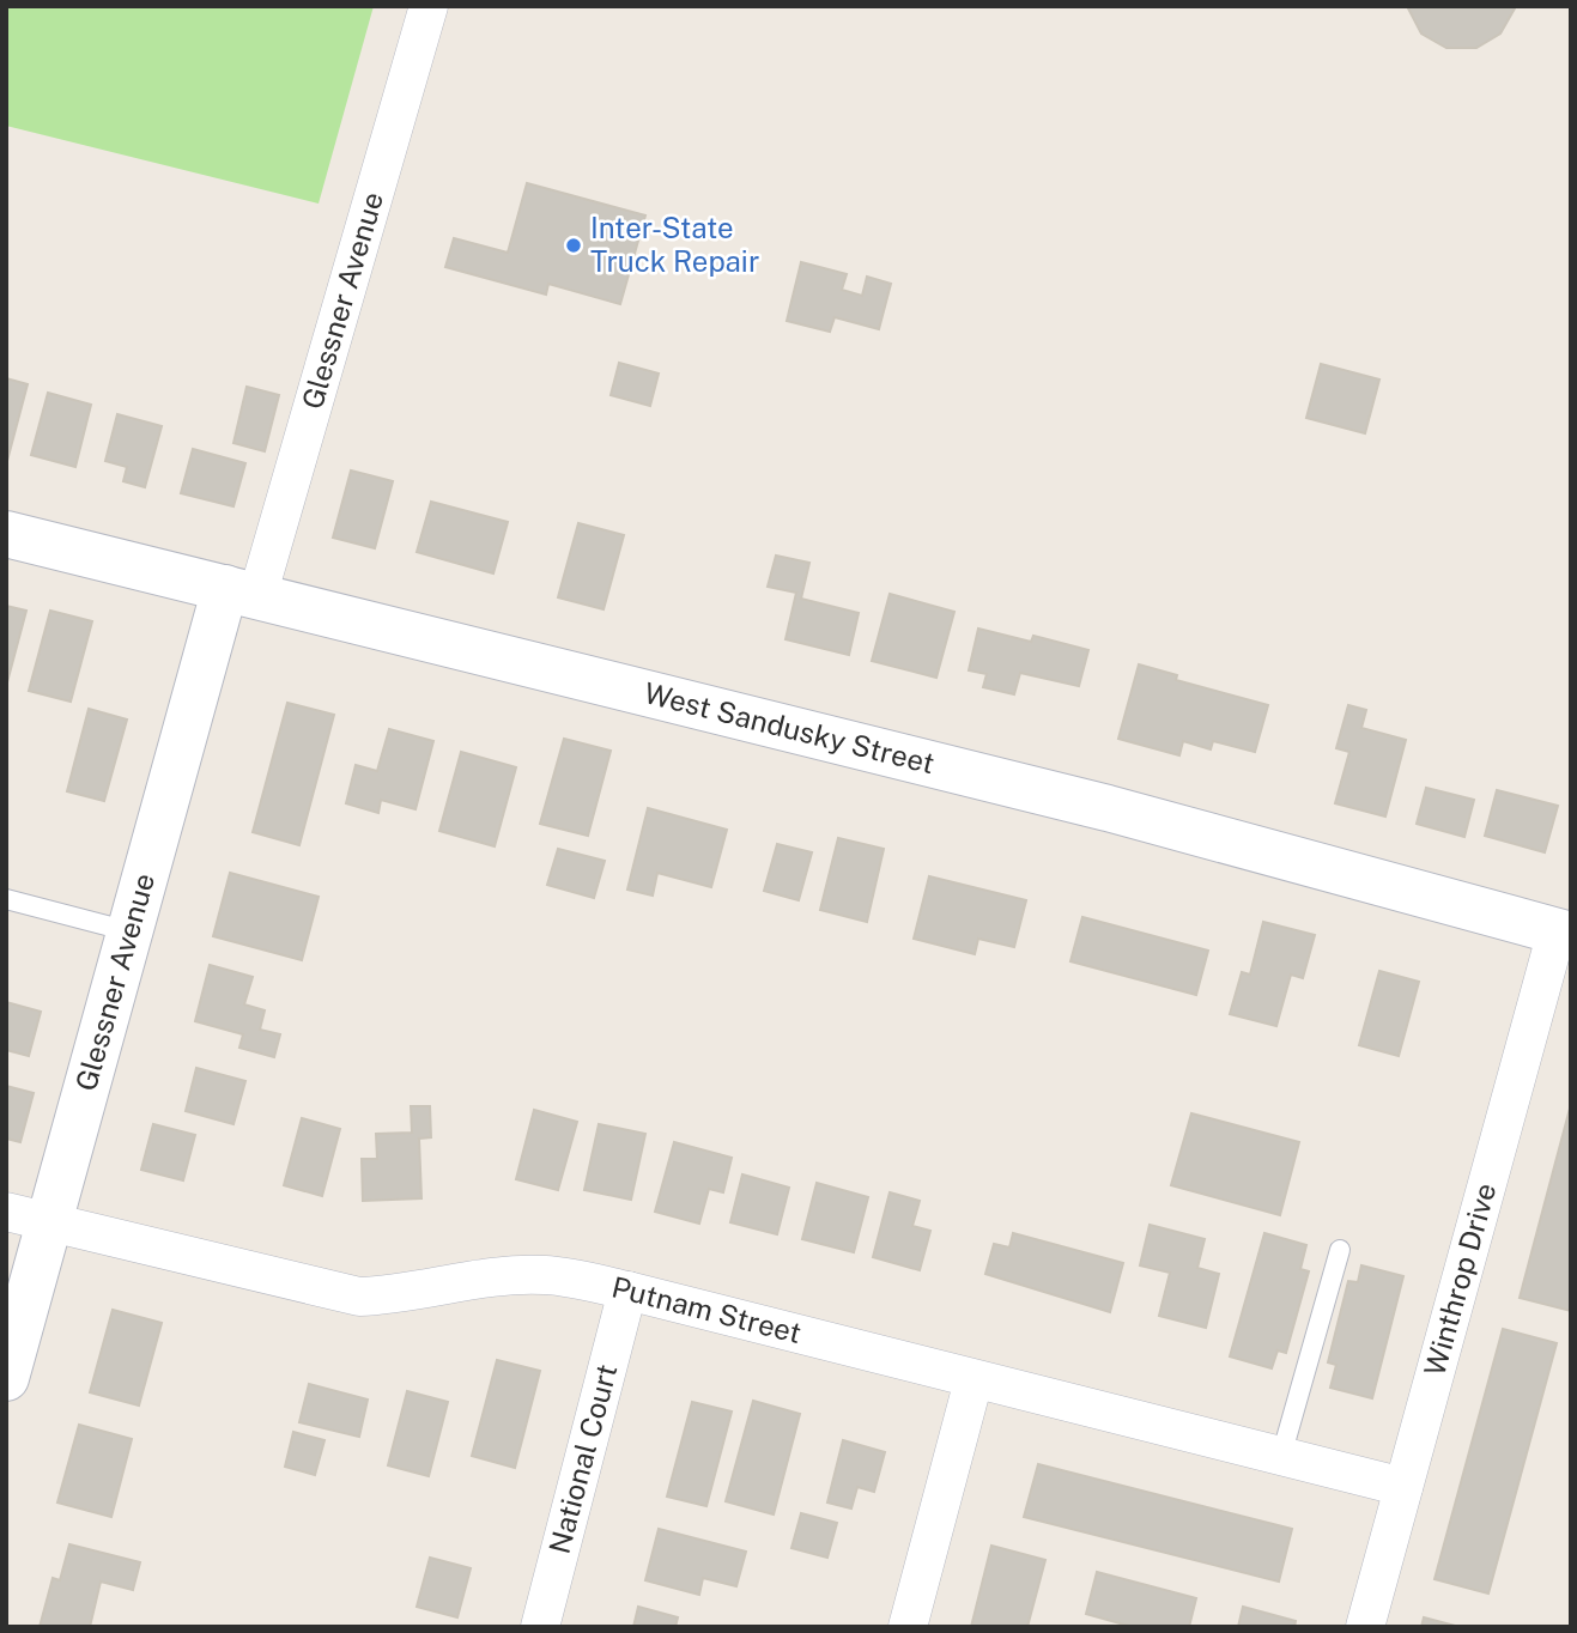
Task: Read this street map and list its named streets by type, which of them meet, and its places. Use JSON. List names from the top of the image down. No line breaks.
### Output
{"streets":{"street":["Glessner Avenue","West Sandusky Street","Winthrop Drive","Putnam Street","National Court"]},"crossings":[["Glessner Avenue","West Sandusky Street"],["Glessner Avenue","Putnam Street"],["West Sandusky Street","Winthrop Drive"],["Winthrop Drive","Putnam Street"],["Putnam Street","National Court"]],"places":["Inter-State Truck Repair"]}
